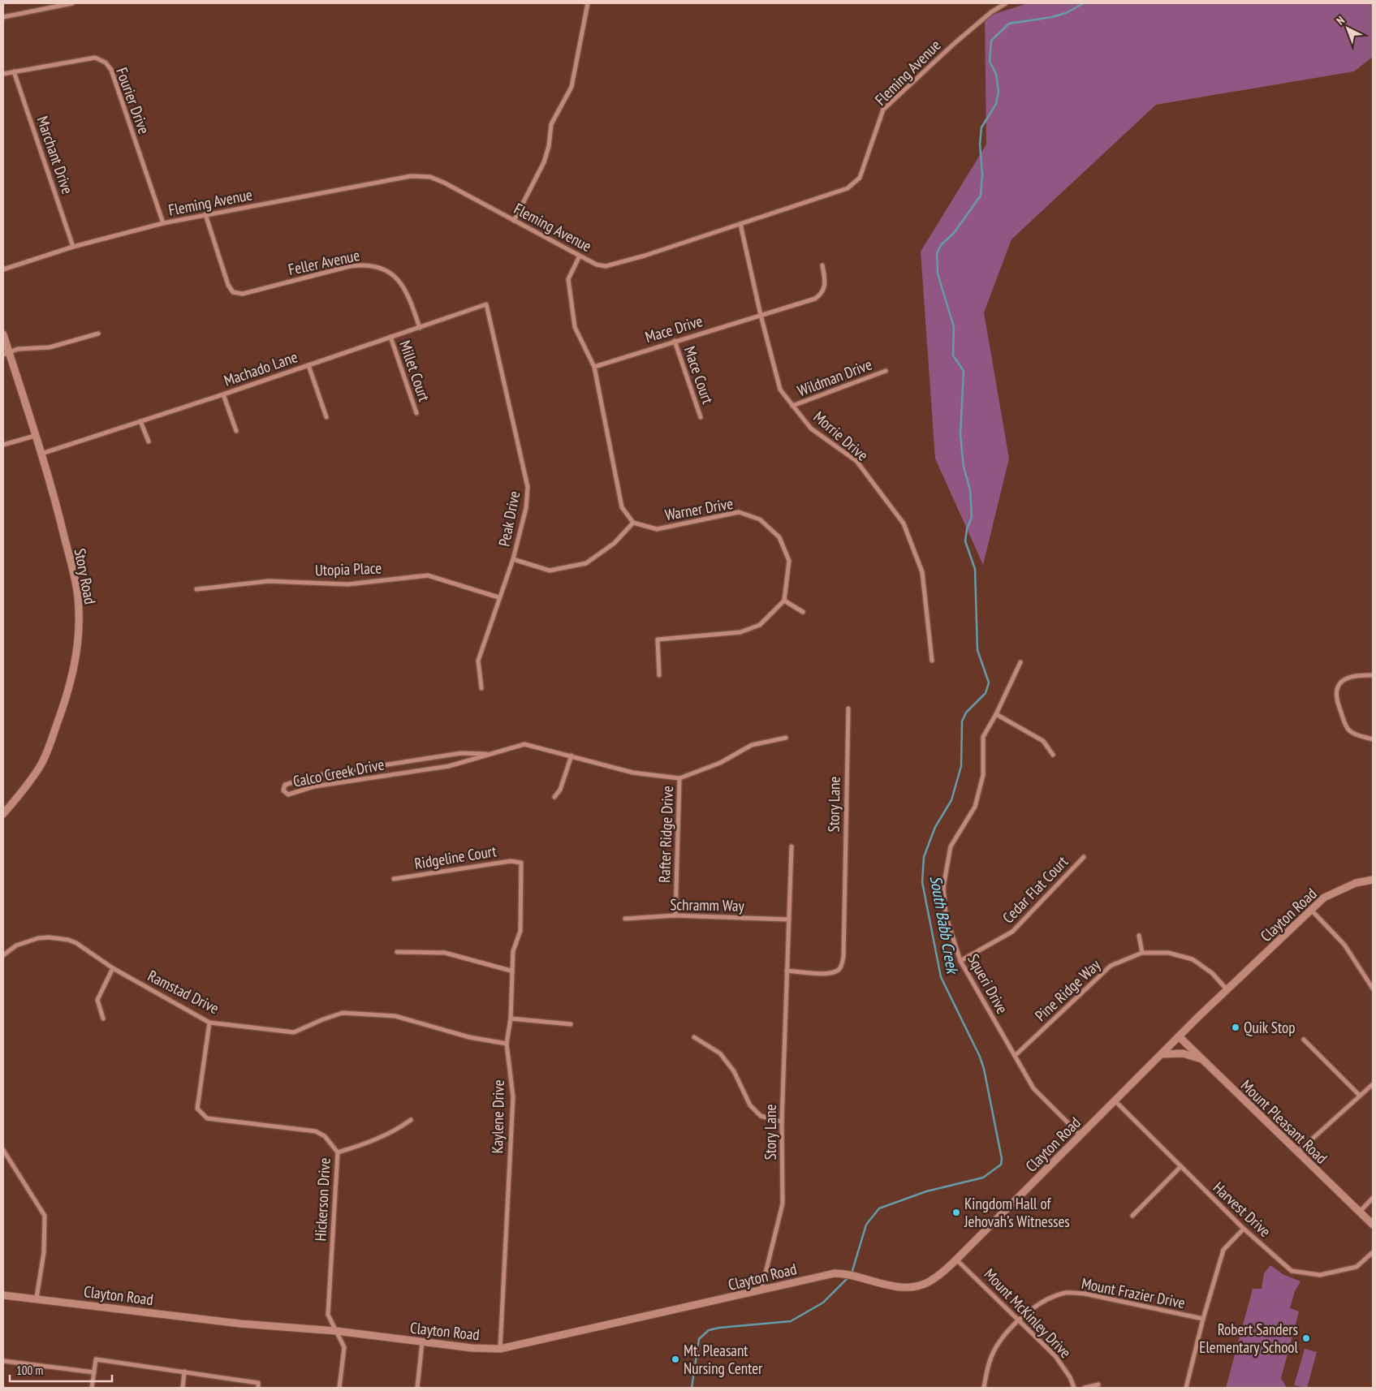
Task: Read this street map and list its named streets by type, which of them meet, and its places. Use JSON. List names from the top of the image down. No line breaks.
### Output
{"streets":{"street":["Fleming Avenue","Fourier Drive","Marchant Drive","Feller Avenue","Mace Drive","Machado Lane","Millet Court","Mace Court","Wildman Drive","Morrie Drive","Warner Drive","Peak Drive","Utopia Place","Story Road","Calco Creek Drive","Story Lane","Rafter Ridge Drive","Ridgeline Court","Cedar Flat Court","Schramm Way","Clayton Road","Squeri Drive","Pine Ridge Way","Ramstad Drive","Kaylene Drive","Mount Pleasant Road","Hickerson Drive","Harvest Drive","Mount Frazier Drive","Mount McKinley Drive"]},"crossings":[["Fleming Avenue","Fourier Drive"],["Fleming Avenue","Marchant Drive"],["Fleming Avenue","Feller Avenue"],["Fleming Avenue","Morrie Drive"],["Fourier Drive","Marchant Drive"],["Feller Avenue","Machado Lane"],["Mace Drive","Mace Court"],["Mace Drive","Morrie Drive"],["Machado Lane","Millet Court"],["Machado Lane","Peak Drive"],["Machado Lane","Story Road"],["Wildman Drive","Morrie Drive"],["Peak Drive","Utopia Place"],["Calco Creek Drive","Rafter Ridge Drive"],["Story Lane","Schramm Way"],["Story Lane","Clayton Road"],["Rafter Ridge Drive","Schramm Way"],["Ridgeline Court","Kaylene Drive"],["Cedar Flat Court","Squeri Drive"],["Clayton Road","Squeri Drive"],["Clayton Road","Pine Ridge Way"],["Clayton Road","Kaylene Drive"],["Clayton Road","Mount Pleasant Road"],["Clayton Road","Hickerson Drive"],["Clayton Road","Harvest Drive"],["Clayton Road","Mount McKinley Drive"],["Squeri Drive","Pine Ridge Way"],["Ramstad Drive","Kaylene Drive"],["Ramstad Drive","Hickerson Drive"],["Mount Frazier Drive","Mount McKinley Drive"]],"water":["South Babb Creek"],"places":["Quik Stop","Kingdom Hall of Jehovah’s Witnesses","Robert Sanders Elementary School","Mt. Pleasant Nursing Center"],"scale_bar":"100 m","north":"top left"}
